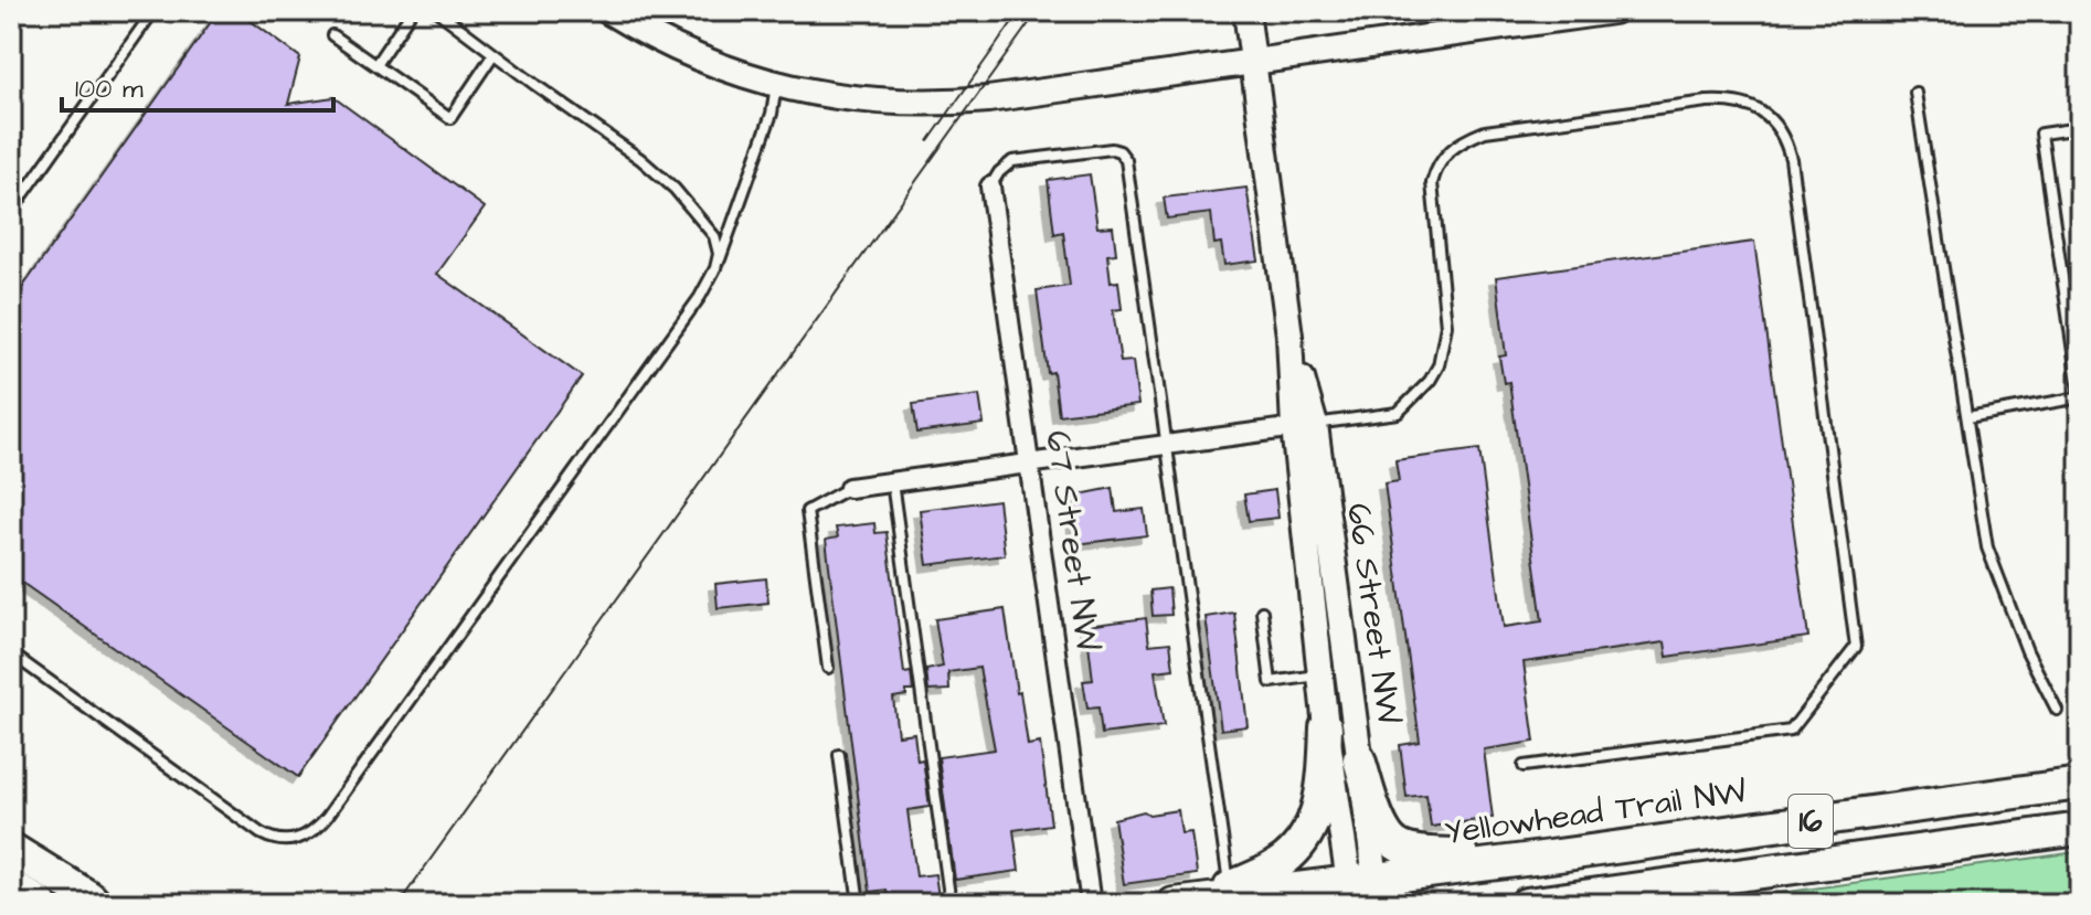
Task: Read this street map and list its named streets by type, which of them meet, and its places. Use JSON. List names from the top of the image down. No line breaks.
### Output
{"streets":{"highway":["Yellowhead Trail NW","16"],"main road":["66 Street NW"],"street":["67 Street NW"]},"crossings":[["66 Street NW","Yellowhead Trail NW"]],"scale_bar":"100 m"}
